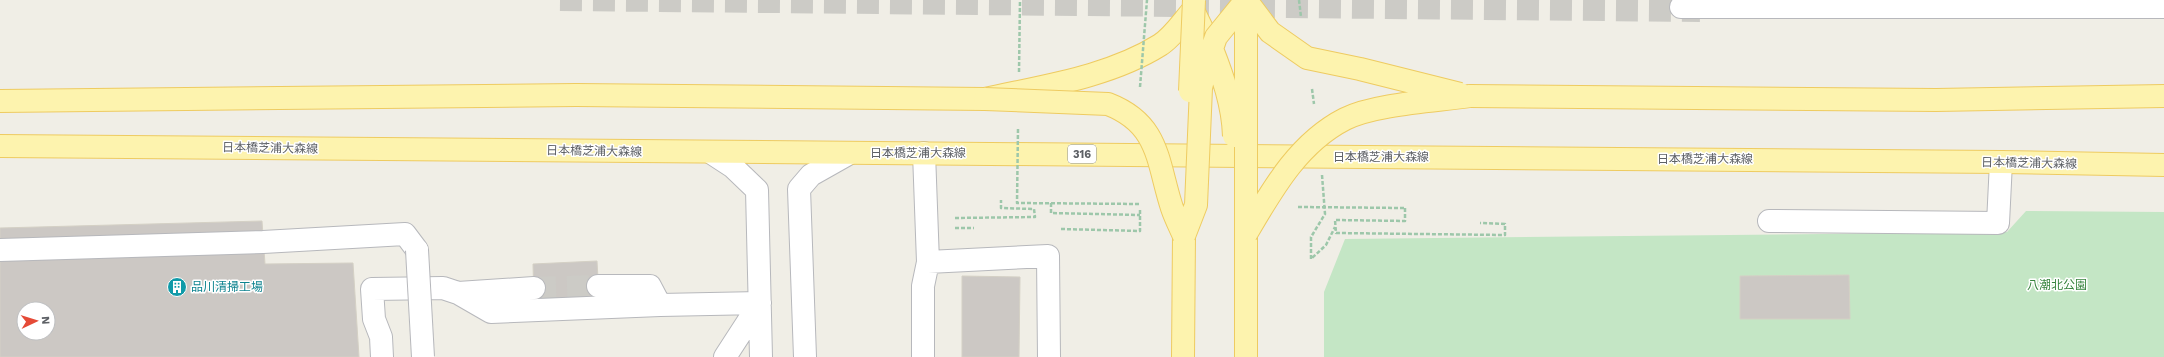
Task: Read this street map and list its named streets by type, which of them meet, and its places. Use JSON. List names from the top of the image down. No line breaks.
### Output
{"streets":{"main road":["日本橋芝浦大森線","316"]},"parks":["八潮北公園"],"places":{"building":["品川清掃工場"]},"north":"right"}
